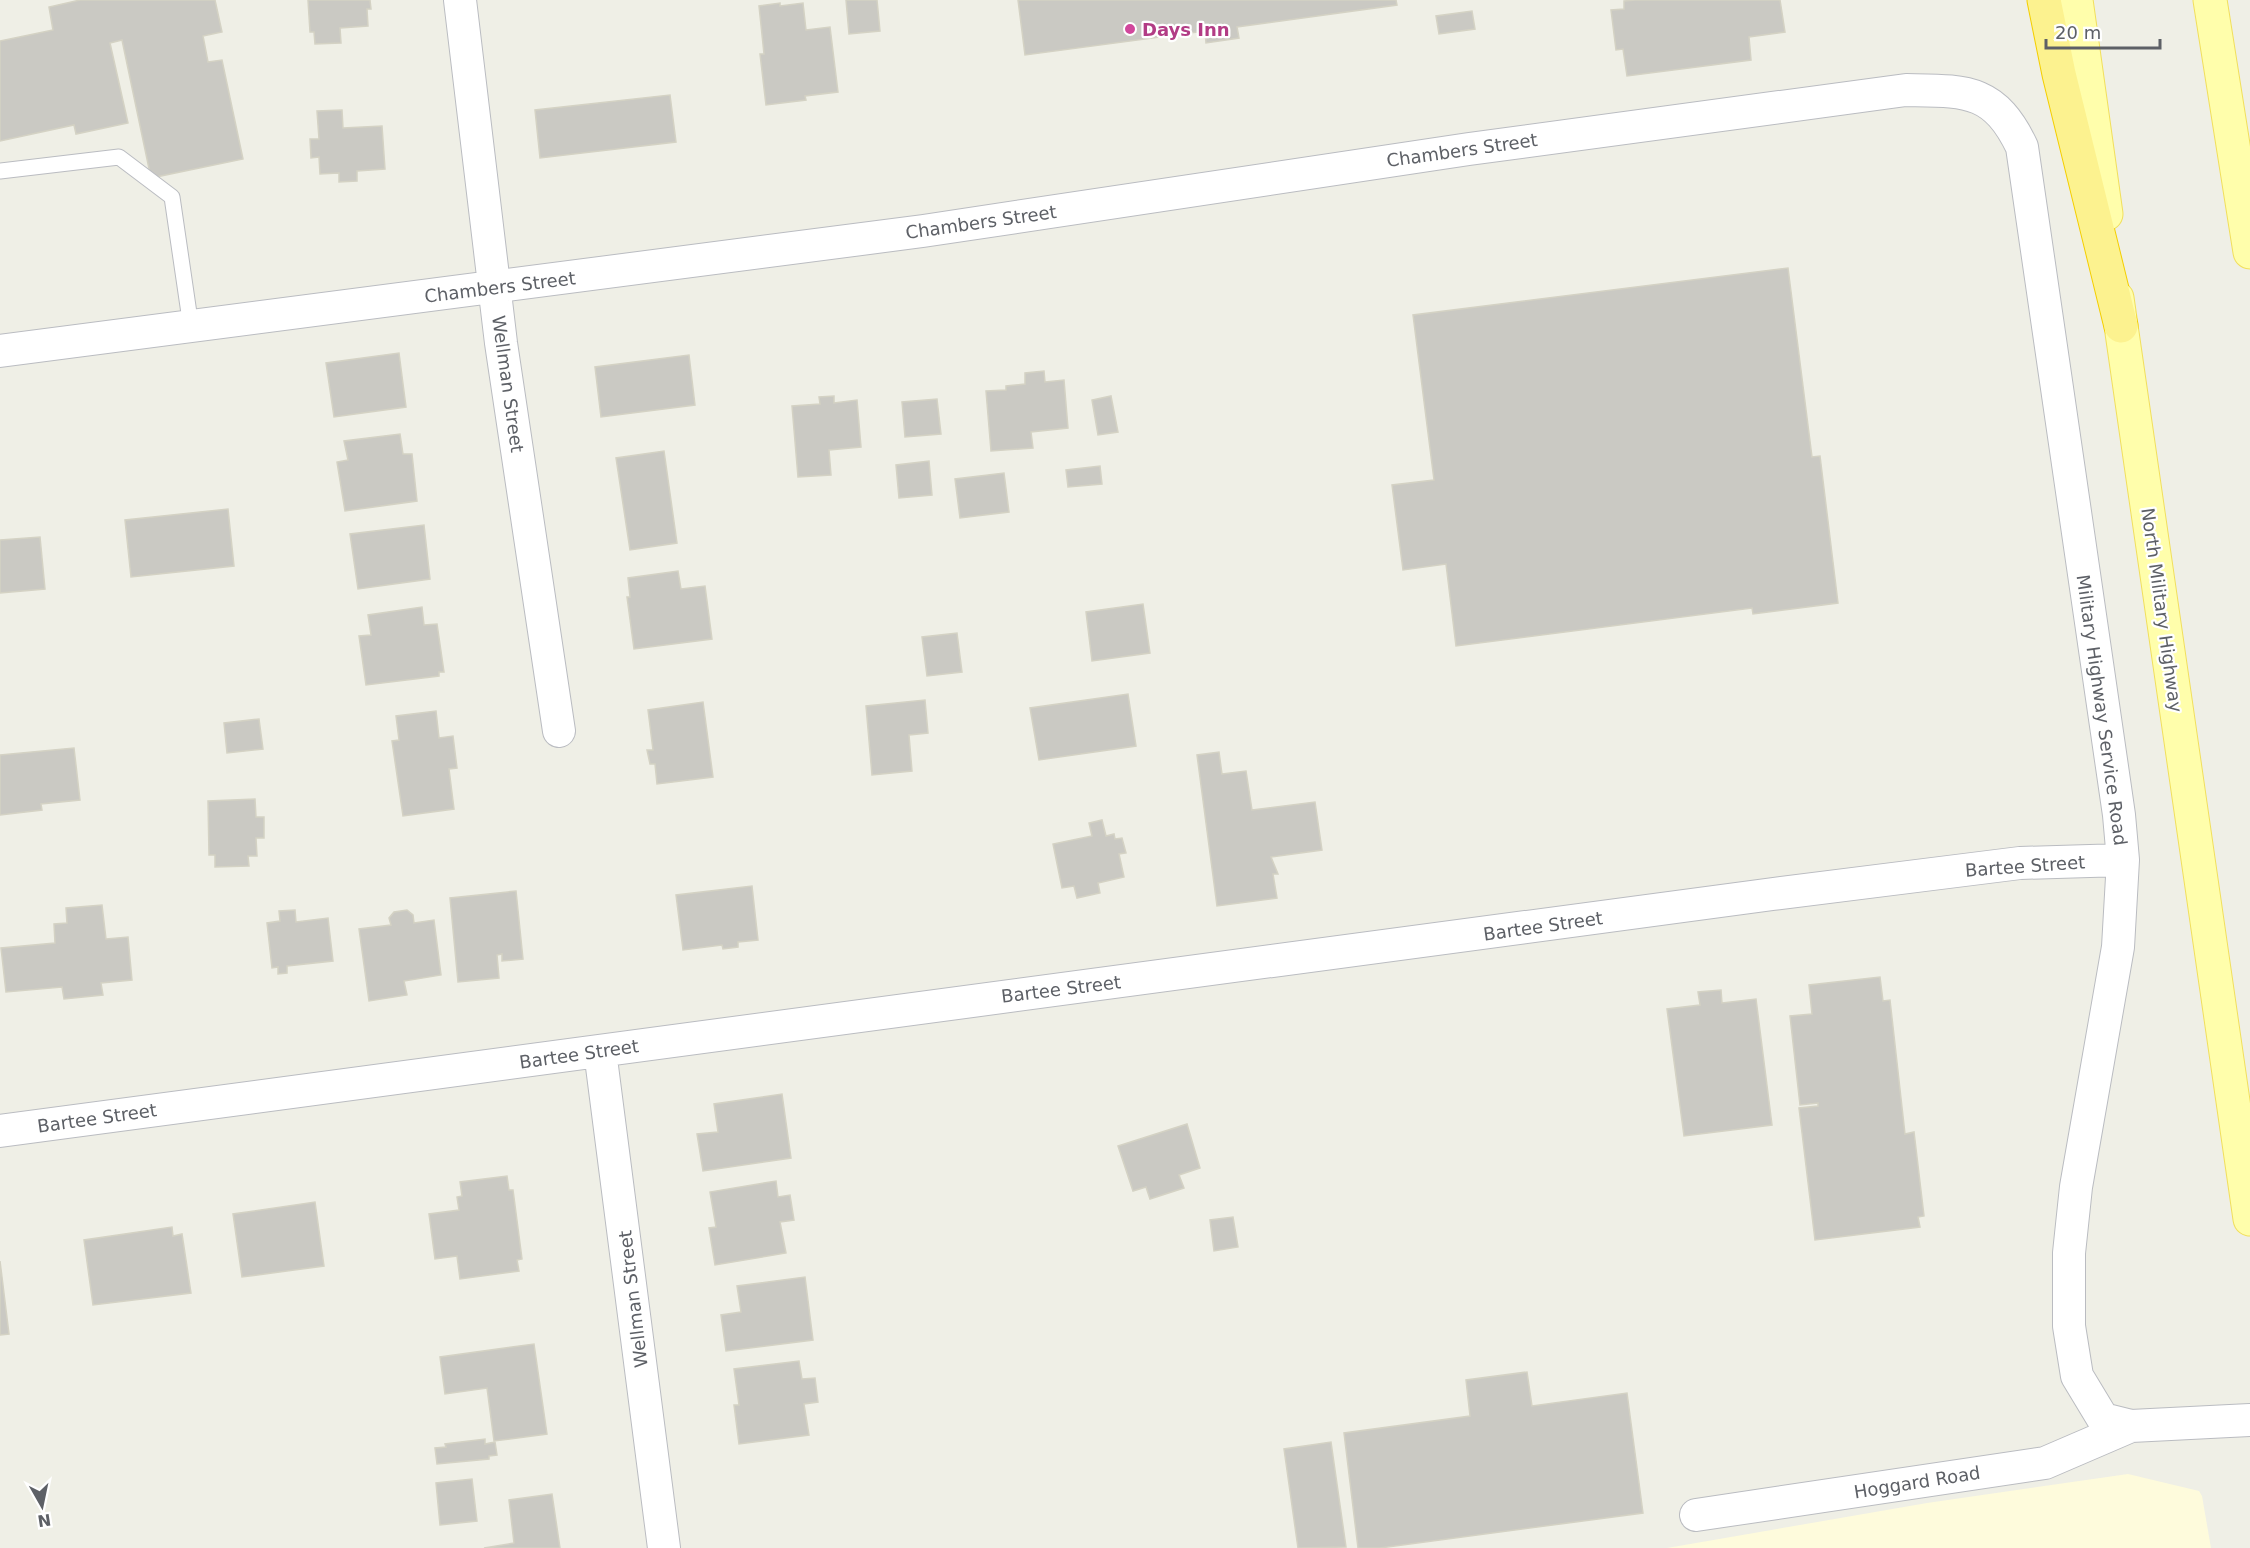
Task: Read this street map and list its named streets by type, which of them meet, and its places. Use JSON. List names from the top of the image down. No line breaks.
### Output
{"streets":{"main road":["North Military Highway"],"street":["Chambers Street","Wellman Street","Military Highway Service Road","Bartee Street","Hoggard Road"]},"crossings":[["Chambers Street","Wellman Street"],["Chambers Street","Military Highway Service Road"],["Wellman Street","Bartee Street"],["Military Highway Service Road","Bartee Street"],["Military Highway Service Road","Hoggard Road"]],"places":["Days Inn"],"scale_bar":"20 m","north":"bottom"}
